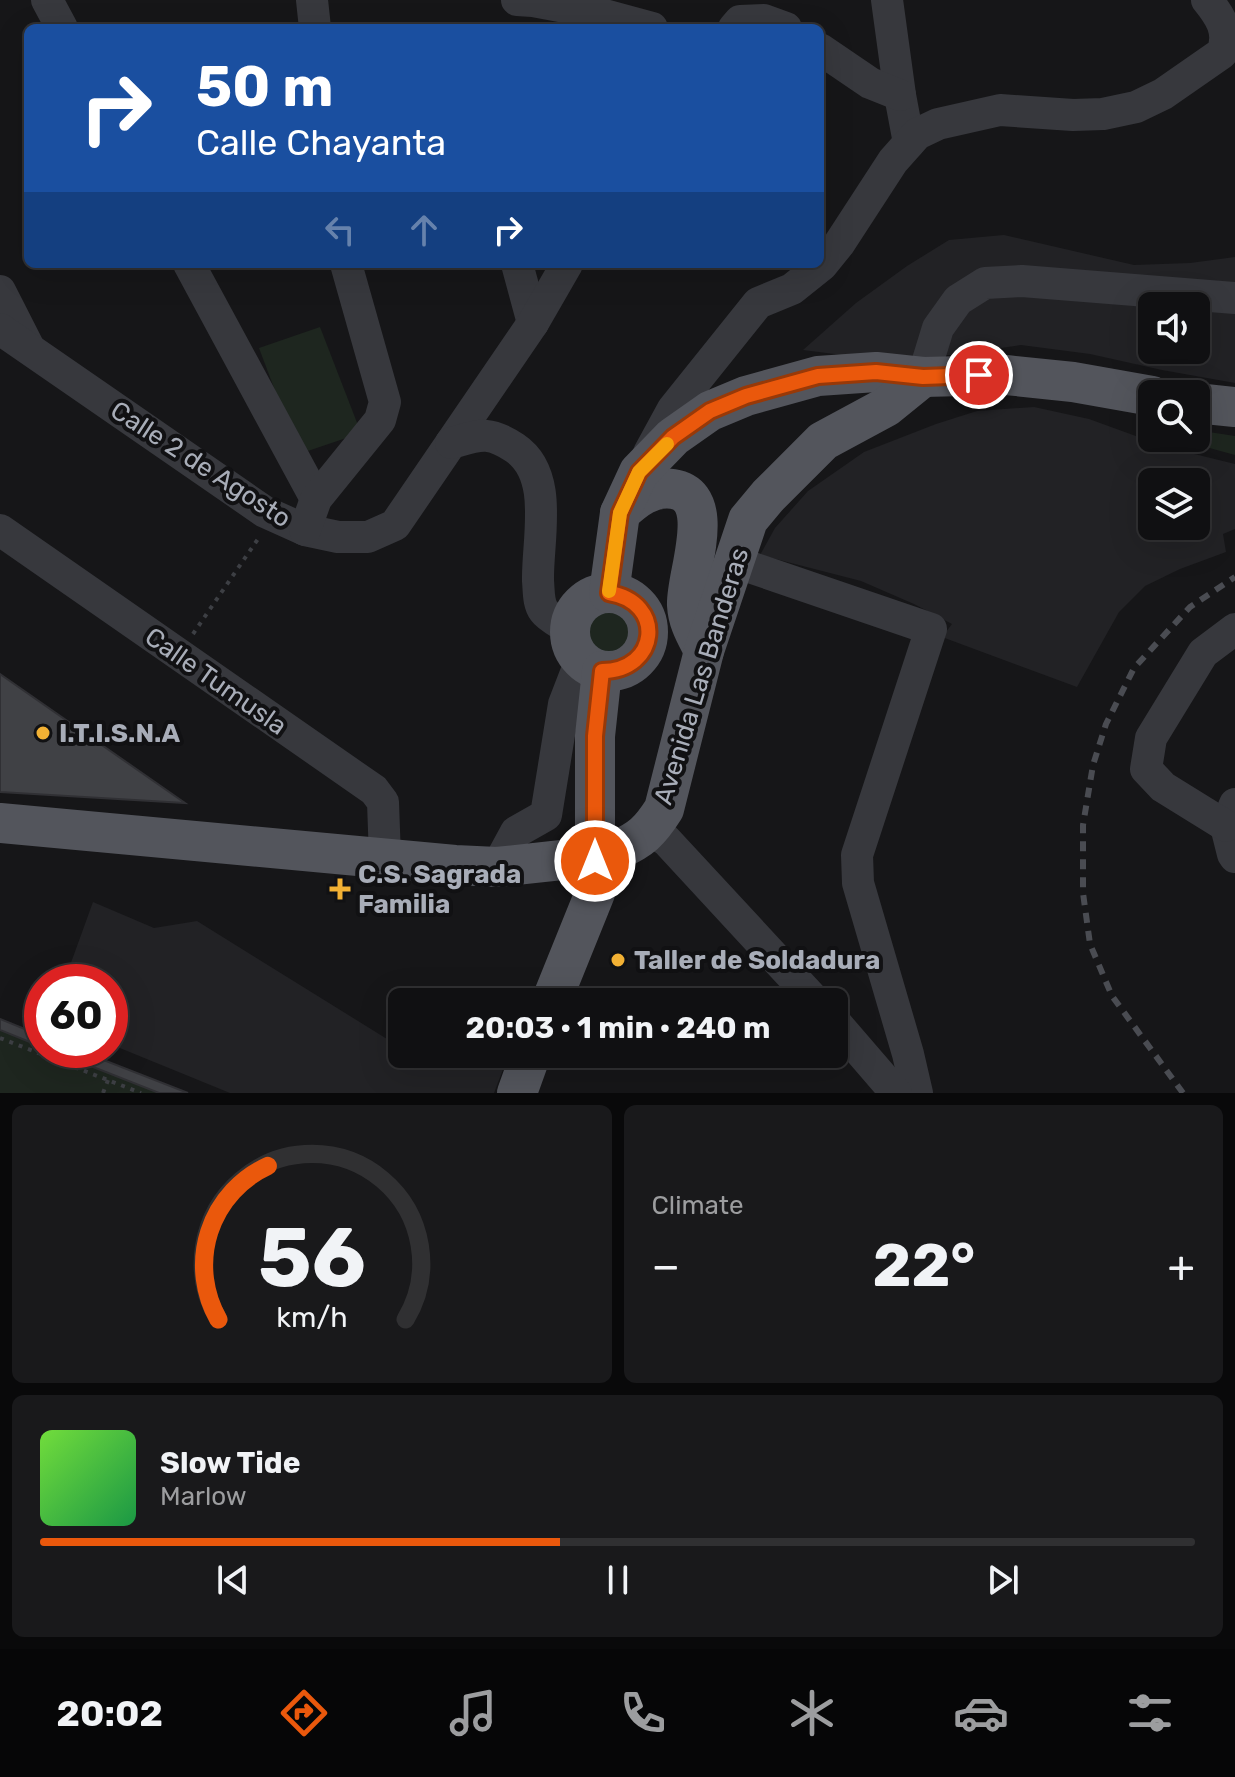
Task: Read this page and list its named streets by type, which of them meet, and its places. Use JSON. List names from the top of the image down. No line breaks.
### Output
{"streets":{"main road":["Avenida Las Banderas"],"street":["Calle 2 de Agosto","Calle Tumusla"]},"places":{"other":["I.T.I.S.N.A","Taller de Soldadura"],"health":["C.S. Sagrada Familia"]},"page":{"turn":["50 m","Calle Chayanta"],"limit":"60","trip":"20:03 · 1 min · 240 m","tile":"Climate","heat":["−","22°","+"],"song":["Slow Tide","Marlow"],"tabs":"20:02","gauge":["56","km/h"]}}
